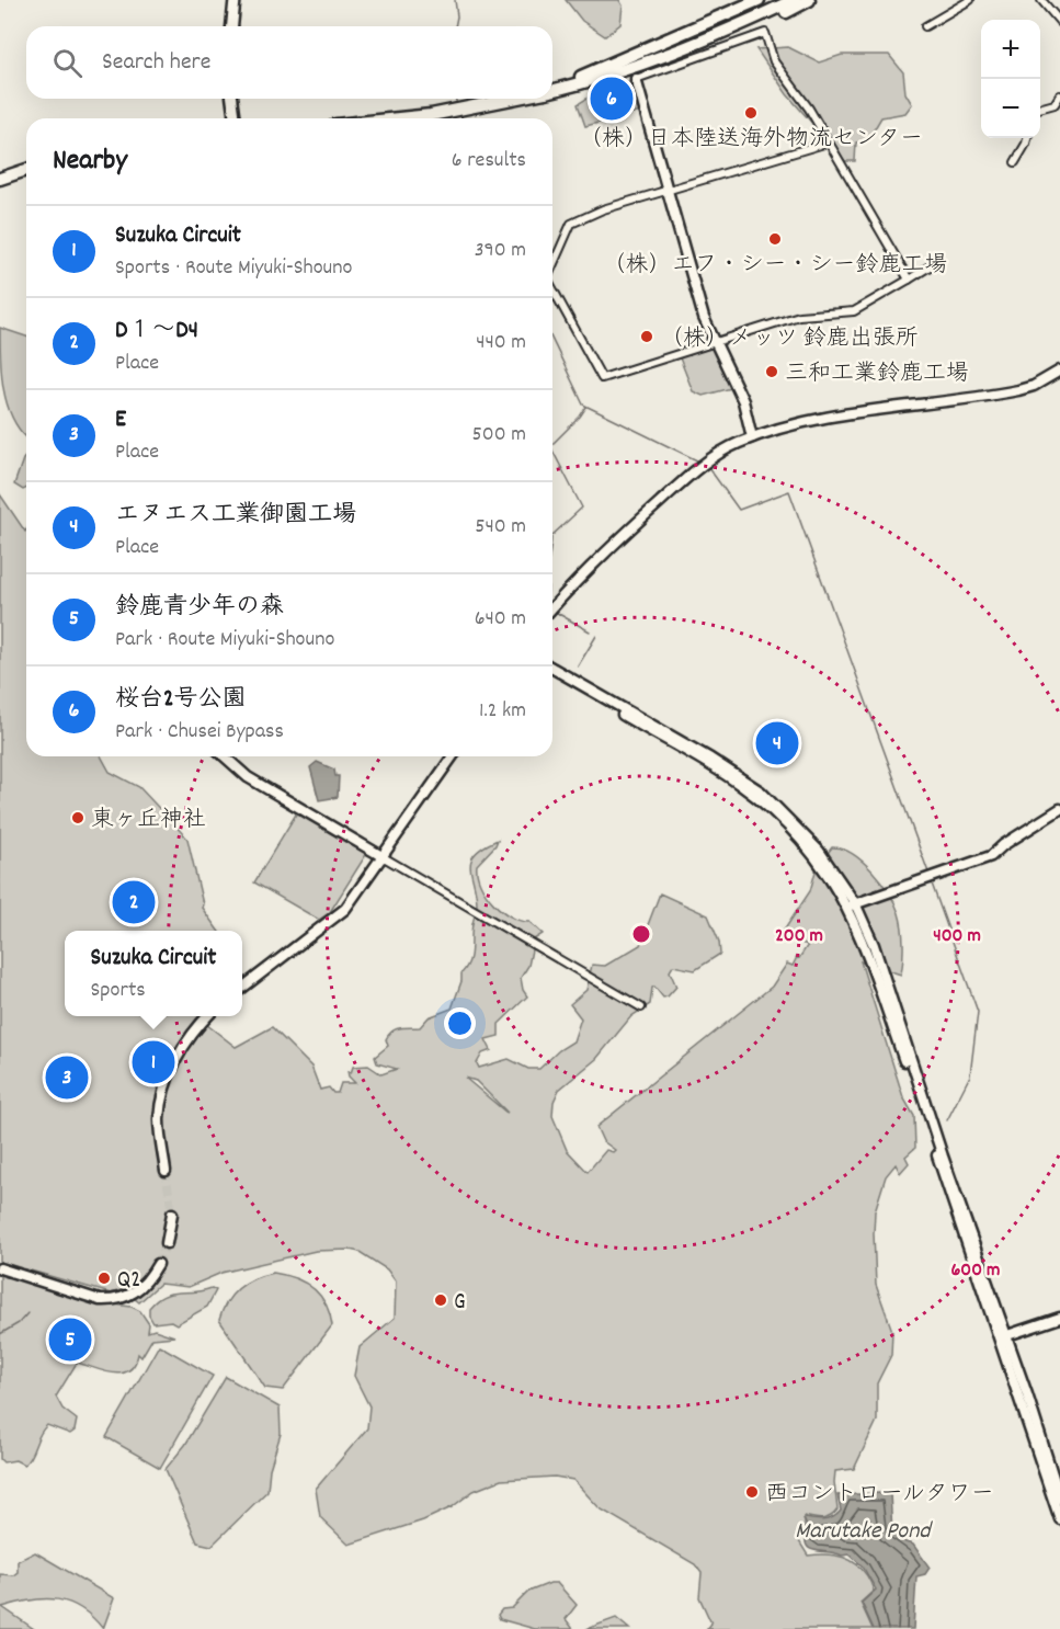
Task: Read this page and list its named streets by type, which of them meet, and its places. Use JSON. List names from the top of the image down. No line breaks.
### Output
{"water":["Marutake Pond"],"places":["（株）日本陸送海外物流センター","（株）エフ・シー・シー鈴鹿工場","（株）メッツ 鈴鹿出張所","三和工業鈴鹿工場","東ヶ丘神社","Q2","G","西コントロールタワー"],"page":{"map_buttons":["+","−"],"search":"Search here","pins":["6","4","2","1","3","5"],"heading":["Nearby","6 results"],"list":[{"mark":"1","name":"Suzuka Circuit","note":"Sports · Route Miyuki-Shouno","value":"390 m"},{"mark":"2","name":"D１～D4","note":"Place","value":"440 m"},{"mark":"3","name":"E","note":"Place","value":"500 m"},{"mark":"4","name":"エヌエス工業御園工場","note":"Place","value":"540 m"},{"mark":"5","name":"鈴鹿青少年の森","note":"Park · Route Miyuki-Shouno","value":"640 m"},{"mark":"6","name":"桜台2号公園","note":"Park · Chusei Bypass","value":"1.2 km"}],"popup":["Suzuka Circuit","Sports"]},"rings":["200 m","400 m","600 m"]}
